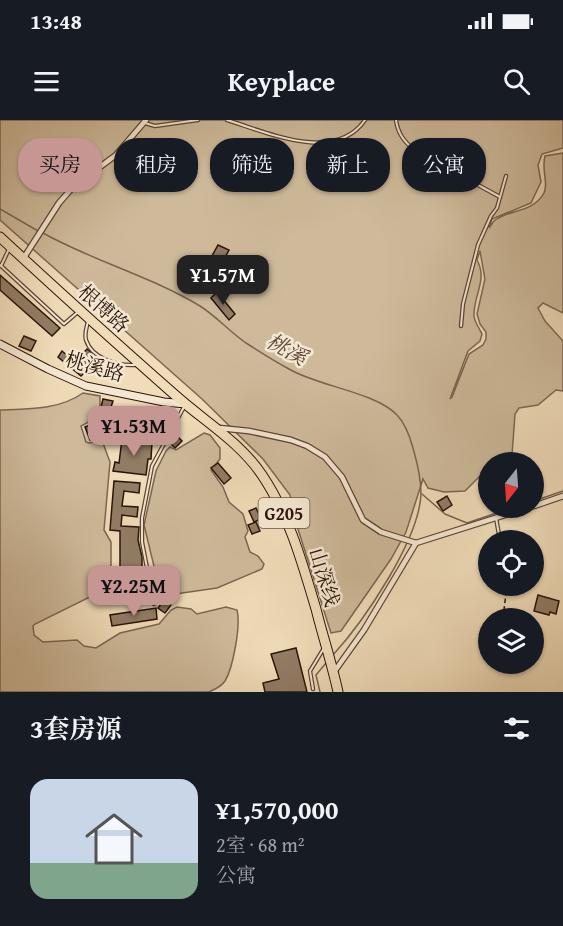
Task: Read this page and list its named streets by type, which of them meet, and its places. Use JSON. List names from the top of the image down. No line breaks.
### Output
{"streets":{"highway":["根博路","G205","山深线"],"street":["桃溪路"]},"crossings":[["根博路","桃溪路"],["根博路","山深线"],["桃溪路","山深线"]],"water":["桃溪"],"north":"bottom","page":{"status":"13:48","header":"Keyplace","chip":["买房","租房","筛选","新上","公寓"],"price":["¥1.57M","¥1.53M","¥2.25M"],"heading":"3套房源","list":[{"name":"¥1,570,000","note":"2室 · 68 m² · 公寓"}]}}
